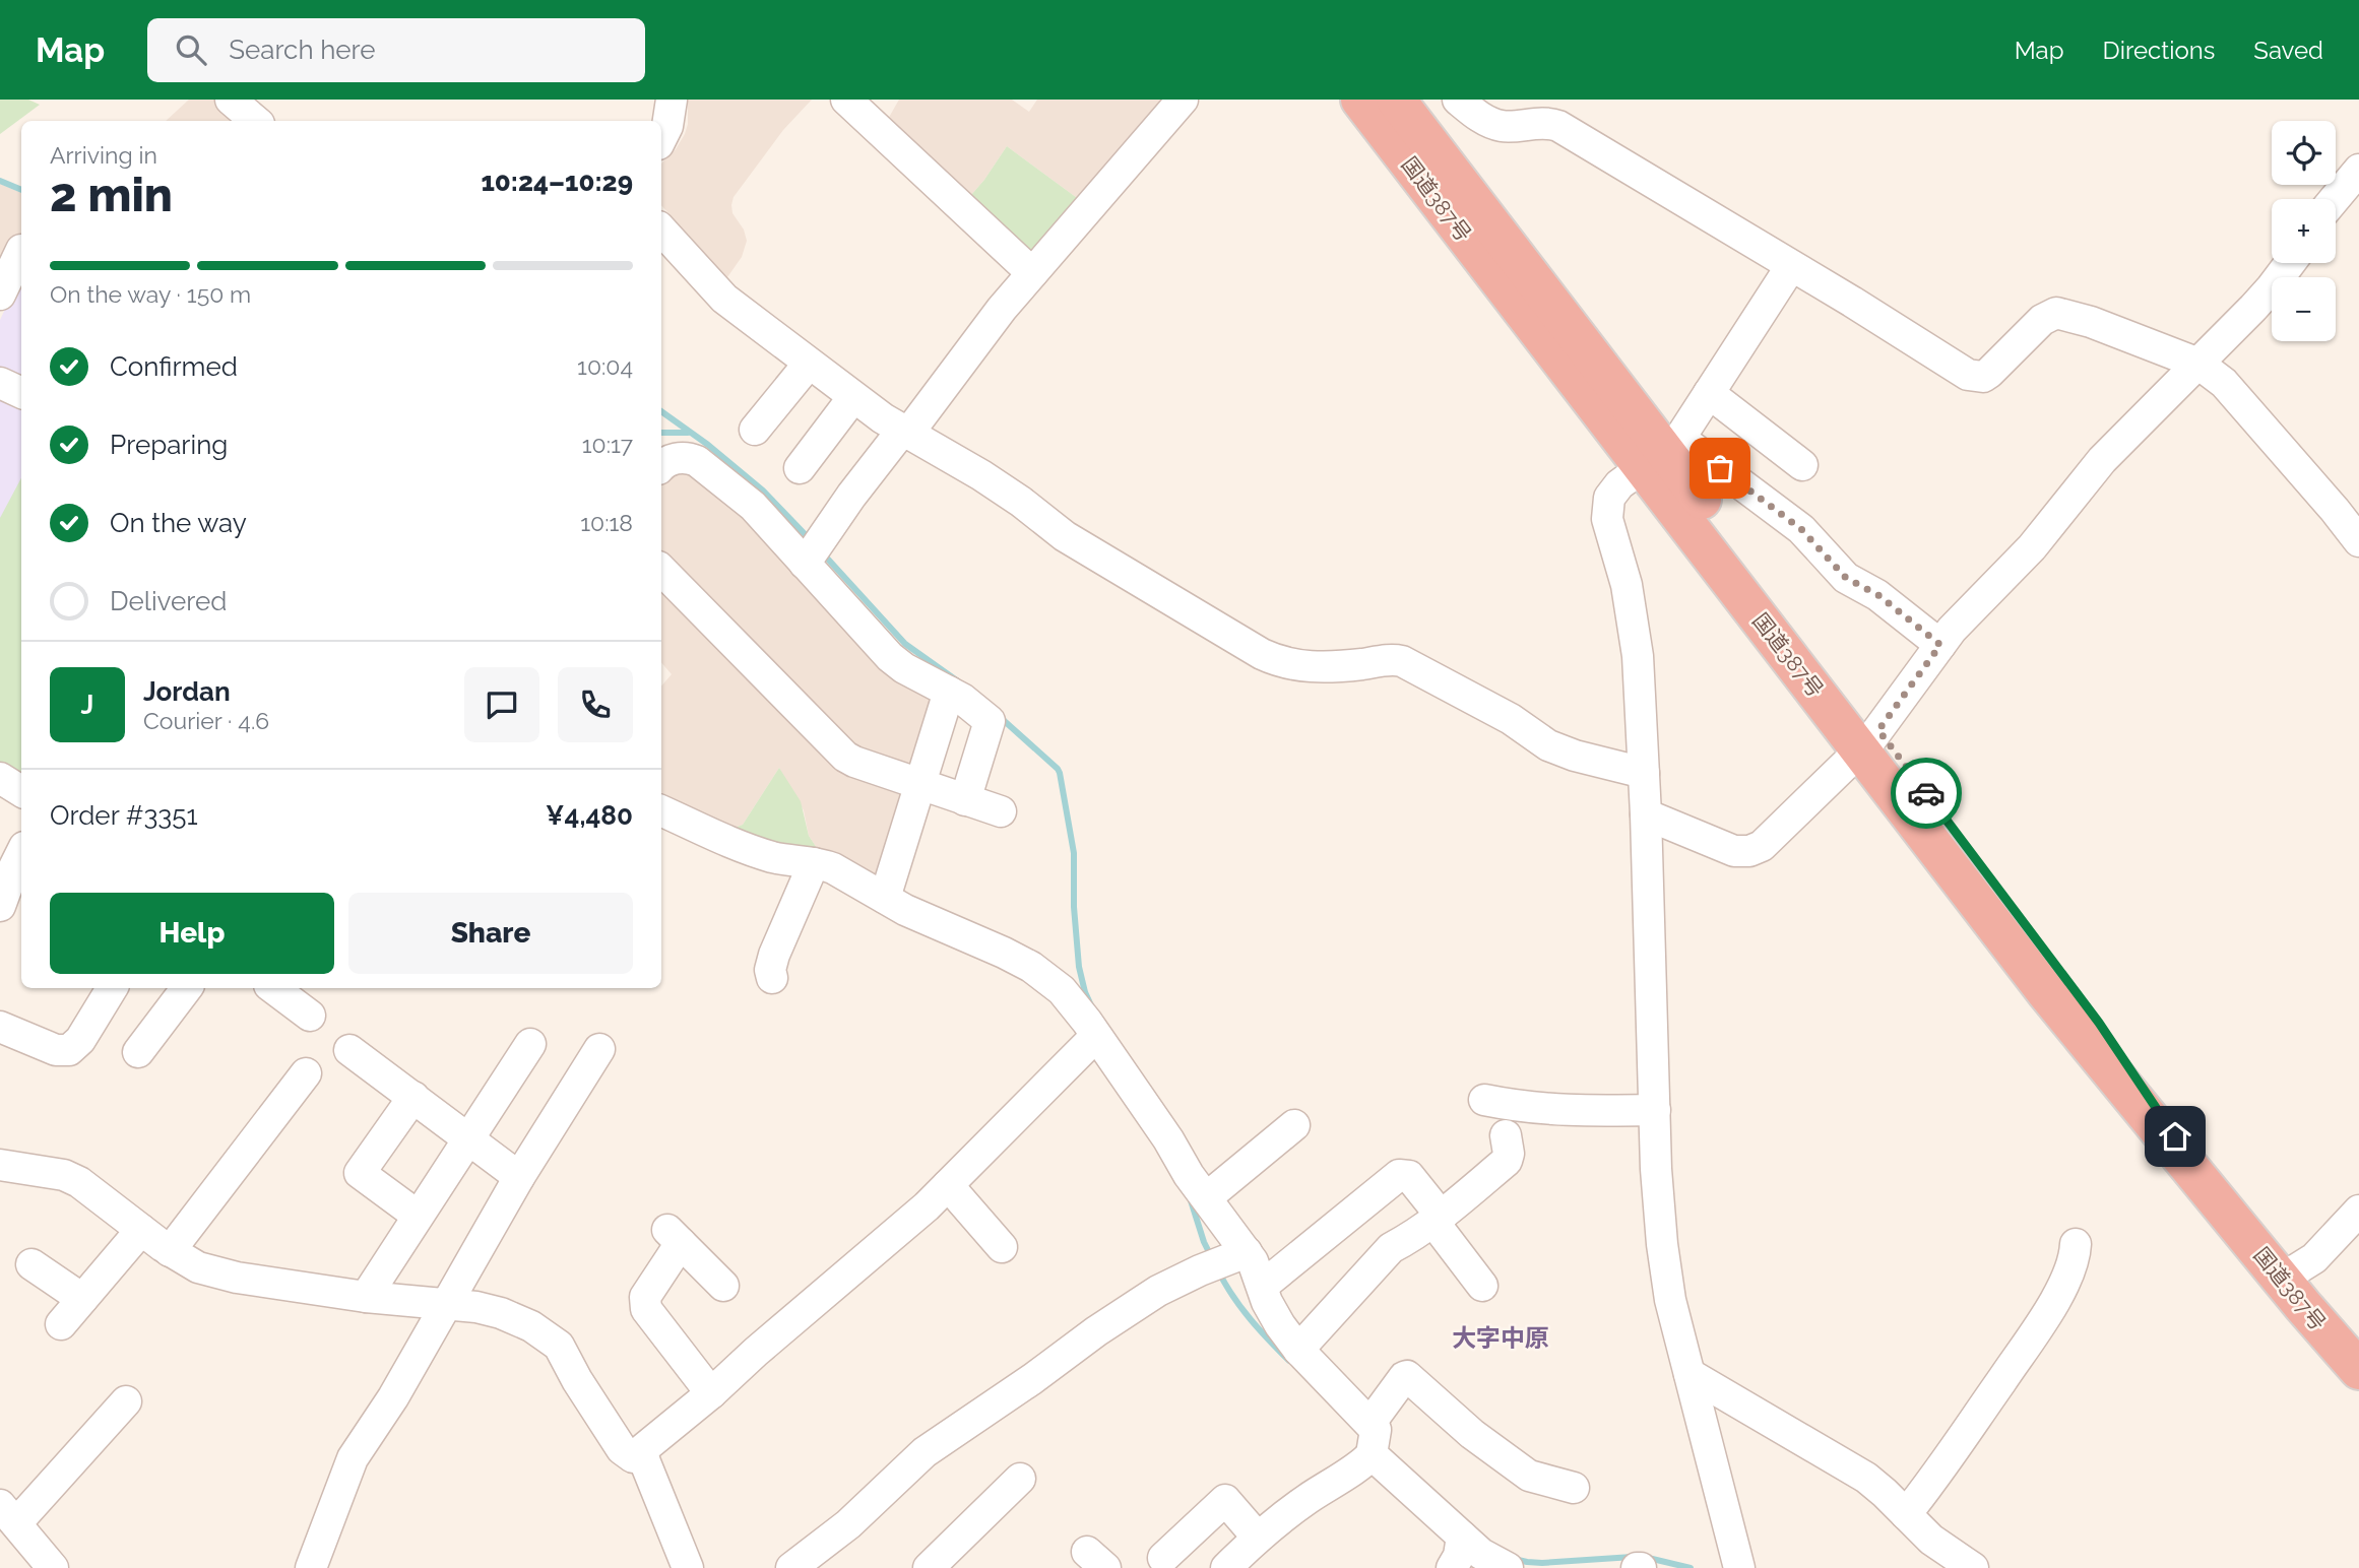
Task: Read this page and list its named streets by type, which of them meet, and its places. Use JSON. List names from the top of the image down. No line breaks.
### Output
{"streets":{"highway":["国道387号"]},"districts":["大字中原"],"page":{"header":"Map","search":"Search here","nav":["Map","Directions","Saved"],"map_buttons":["+","−"],"heading":["2 min","Arriving in","10:24–10:29"],"panel":["Jordan","Courier · 4.6","Order #3351","¥4,480"],"bar":"On the way · 150 m","list":[["Confirmed","10:04"],["Preparing","10:17"],["On the way","10:18"],"Delivered"],"round":"J","buttons":["Help","Share"]}}
